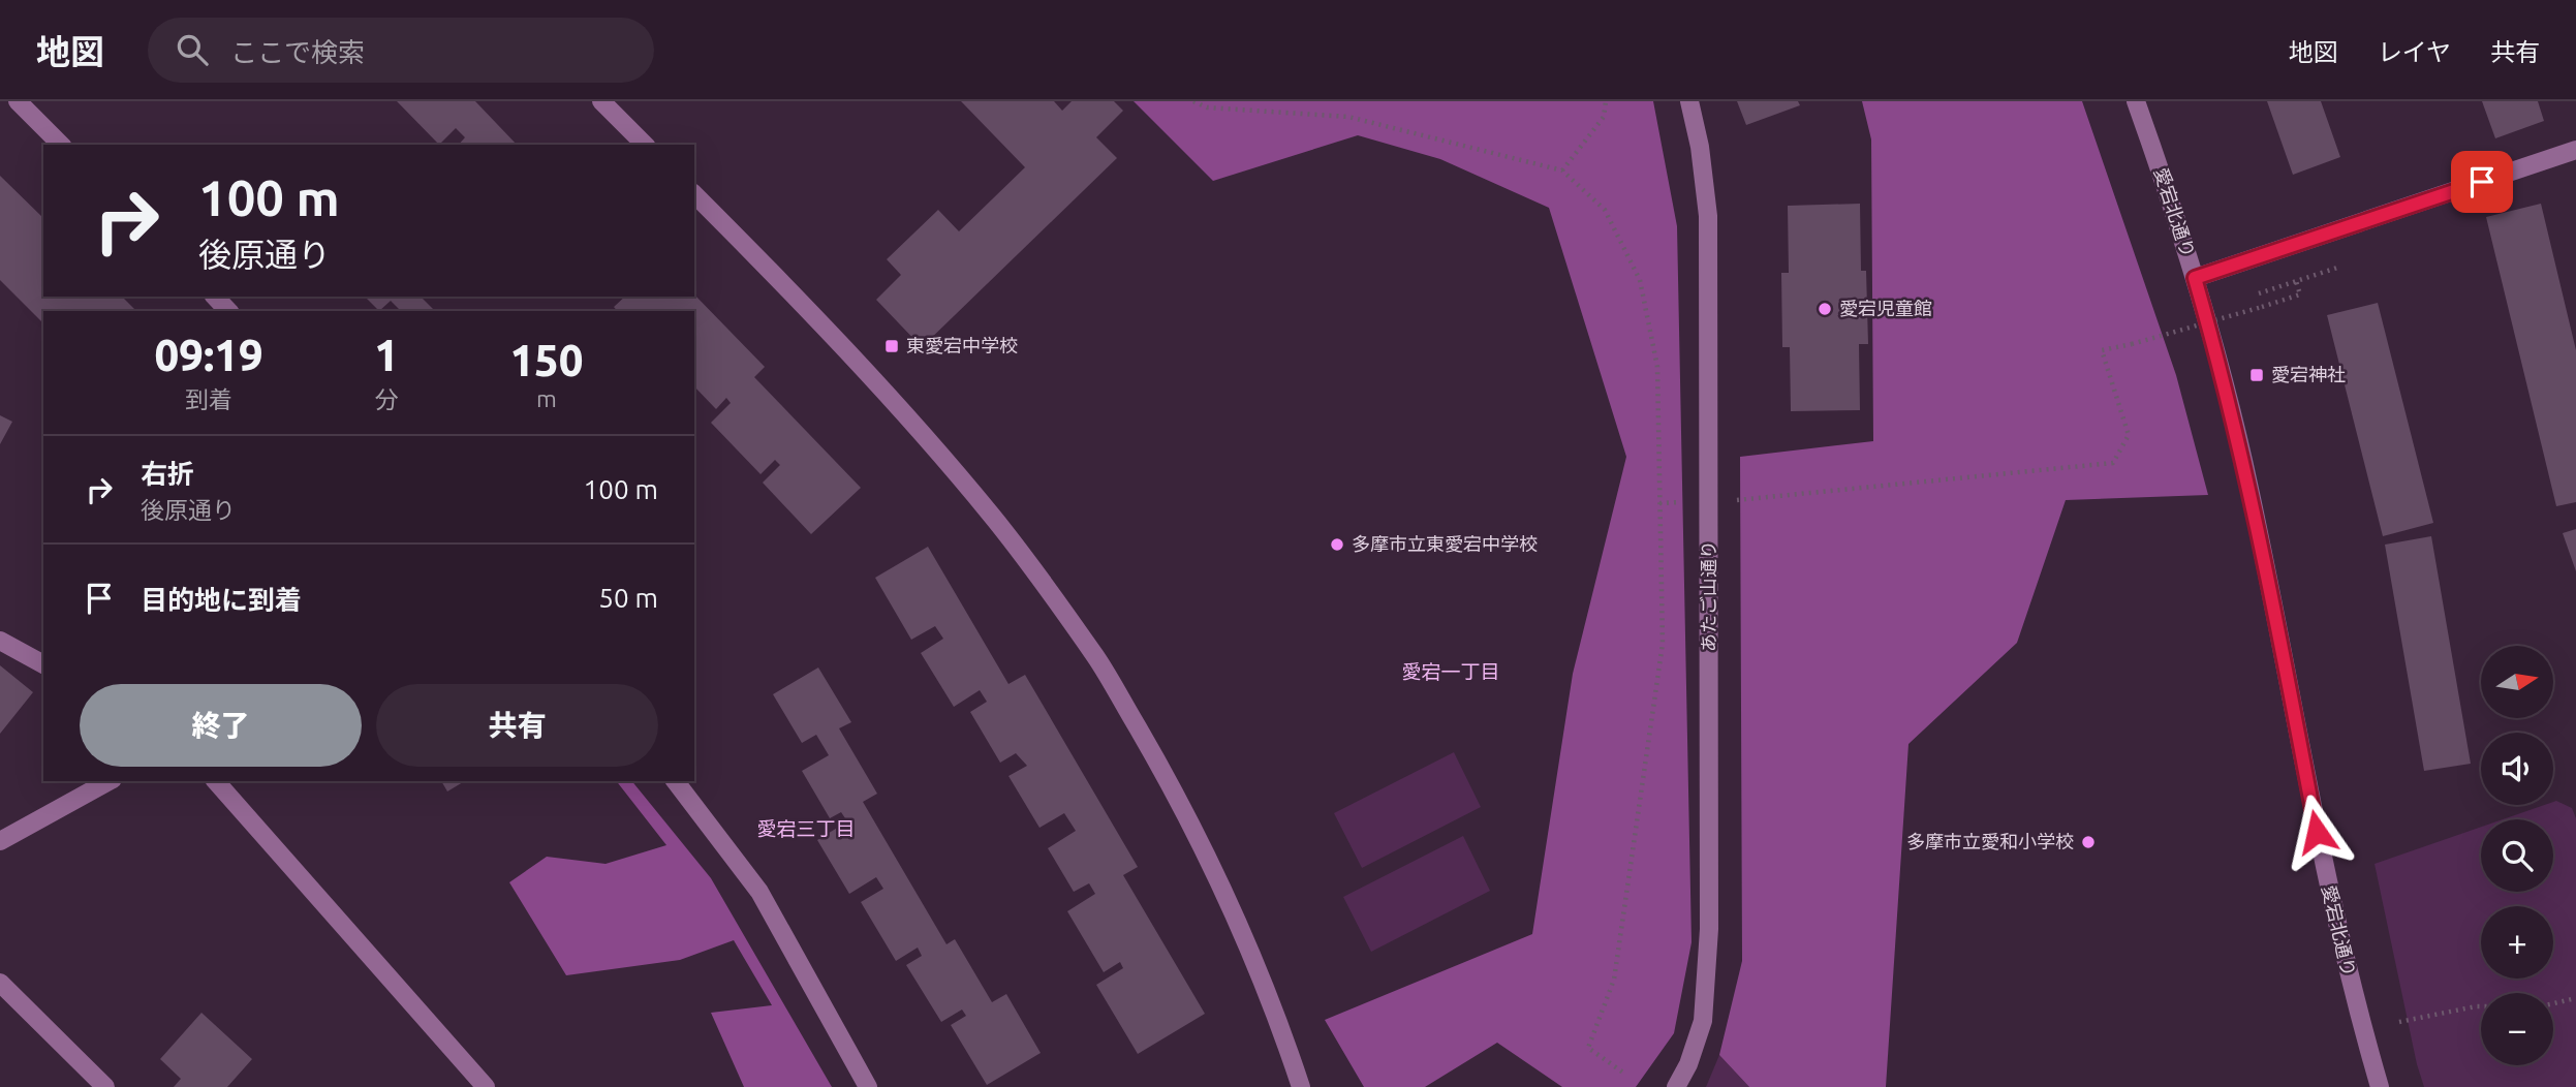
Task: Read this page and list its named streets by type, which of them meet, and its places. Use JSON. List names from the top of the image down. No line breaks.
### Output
{"streets":{"street":["愛宕北通り","あたご山通り"]},"districts":["愛宕一丁目","愛宕三丁目"],"places":{"other":["愛宕児童館","多摩市立東愛宕中学校","多摩市立愛和小学校"],"transit":["東愛宕中学校","愛宕神社"]},"north":"right","page":{"header":"地図","search":"ここで検索","nav":["地図","レイヤ","共有"],"turn":["100 m","後原通り"],"eta":["09:19","到着","1","分","150","m"],"list":[{"name":"右折","note":"後原通り","value":"100 m"},{"name":"目的地に到着","value":"50 m"}],"map_buttons":["+","−"],"buttons":["終了","共有"]}}
